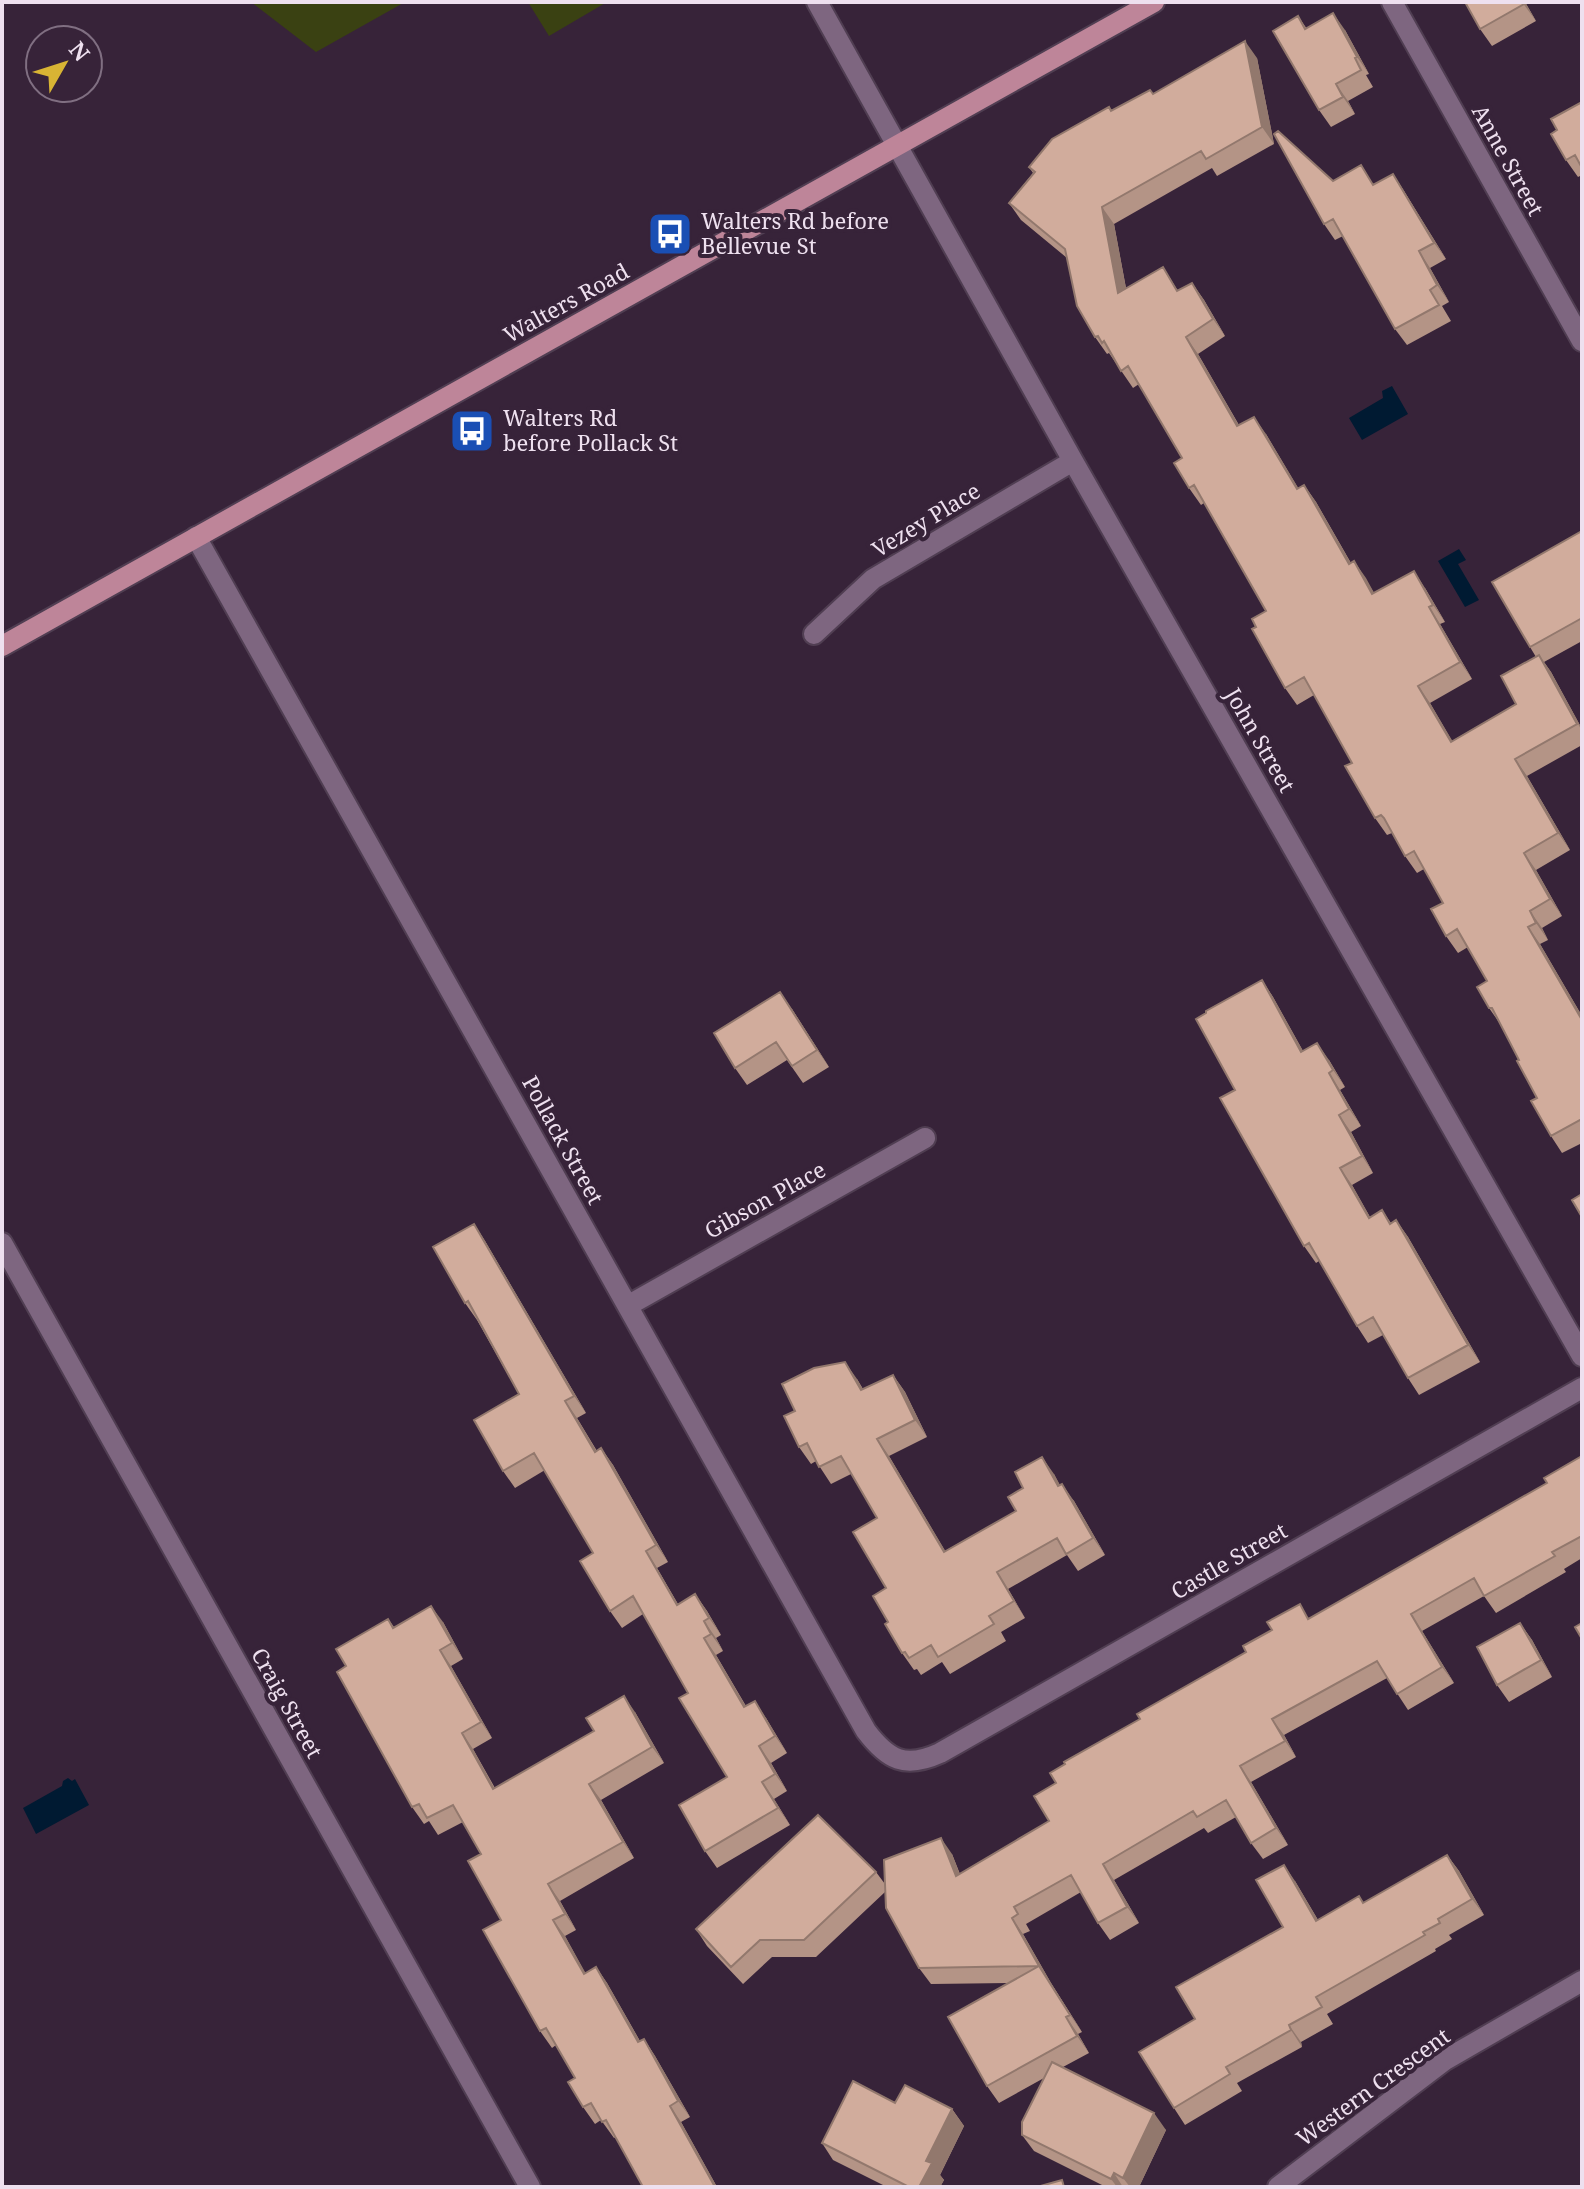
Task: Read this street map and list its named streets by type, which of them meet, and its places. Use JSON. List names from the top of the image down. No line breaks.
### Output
{"streets":{"main road":["Walters Road"],"street":["Anne Street","Vezey Place","John Street","Pollack Street","Gibson Place","Castle Street","Craig Street","Western Crescent"]},"crossings":[["Walters Road","John Street"],["Walters Road","Pollack Street"],["Vezey Place","John Street"],["Pollack Street","Gibson Place"],["Pollack Street","Castle Street"]],"places":{"bus stop":["Walters Rd before Bellevue St","Walters Rd before Pollack St"]},"north":"top right"}
